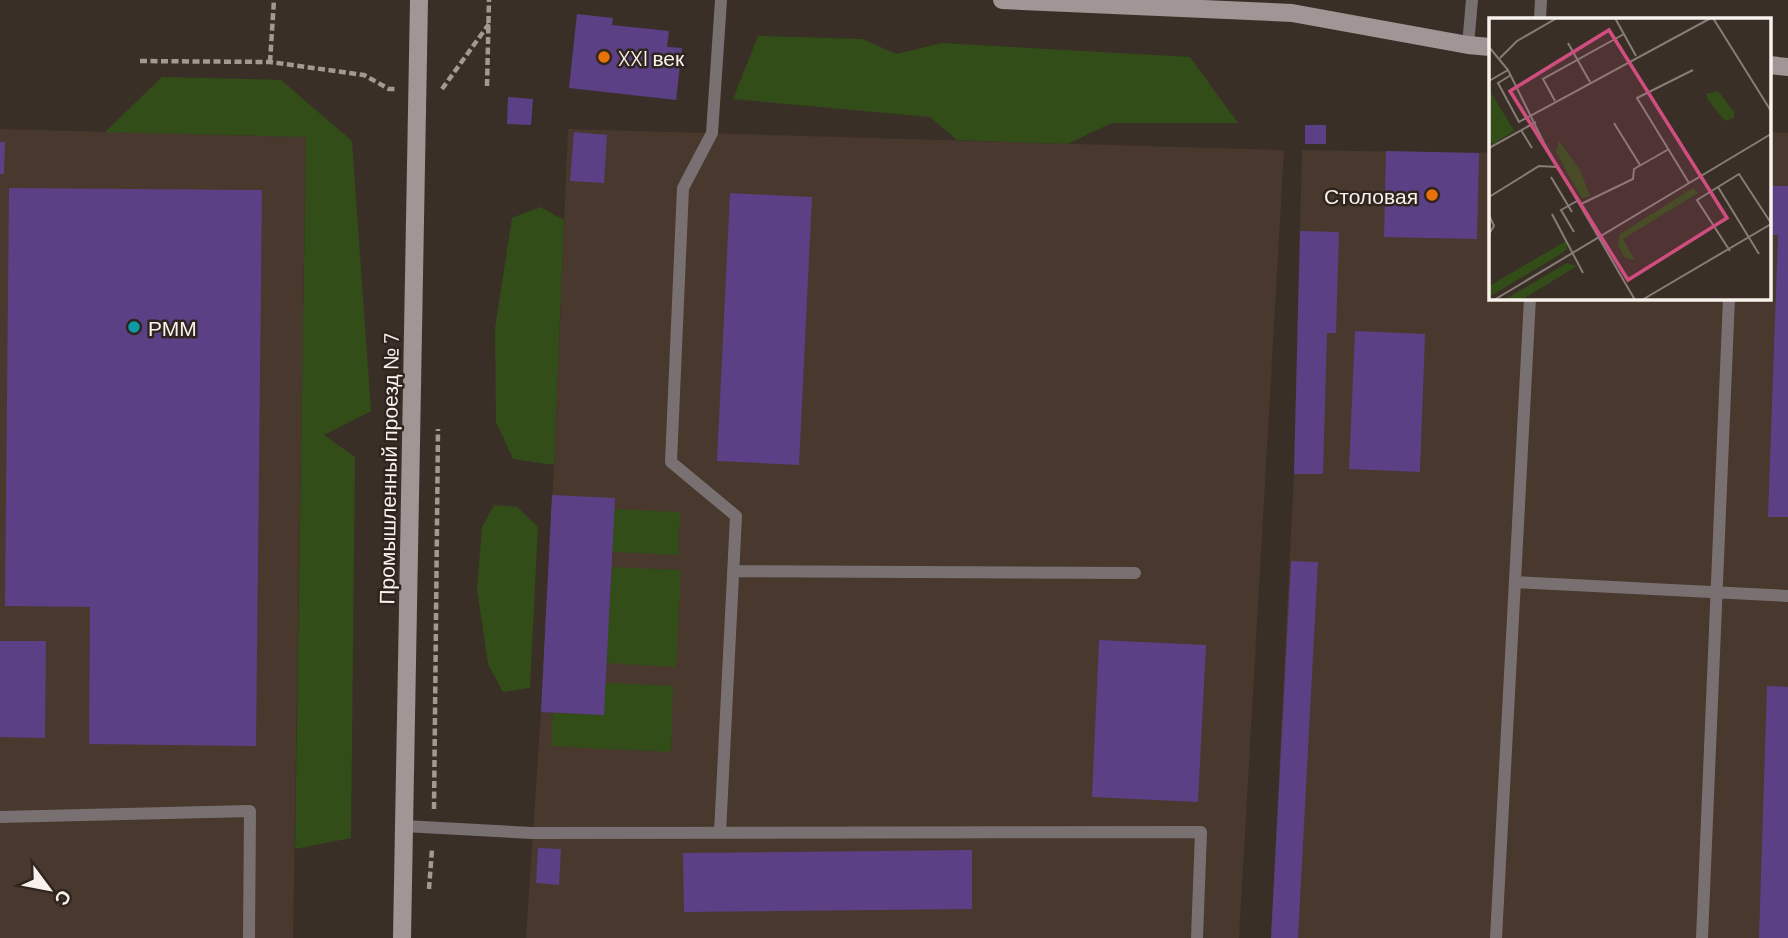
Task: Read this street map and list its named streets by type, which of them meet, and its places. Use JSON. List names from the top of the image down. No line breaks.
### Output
{"streets":{"street":["Промышленный проезд № 7"]},"places":["XXI век","Столовая","РММ"],"north":"bottom right"}
